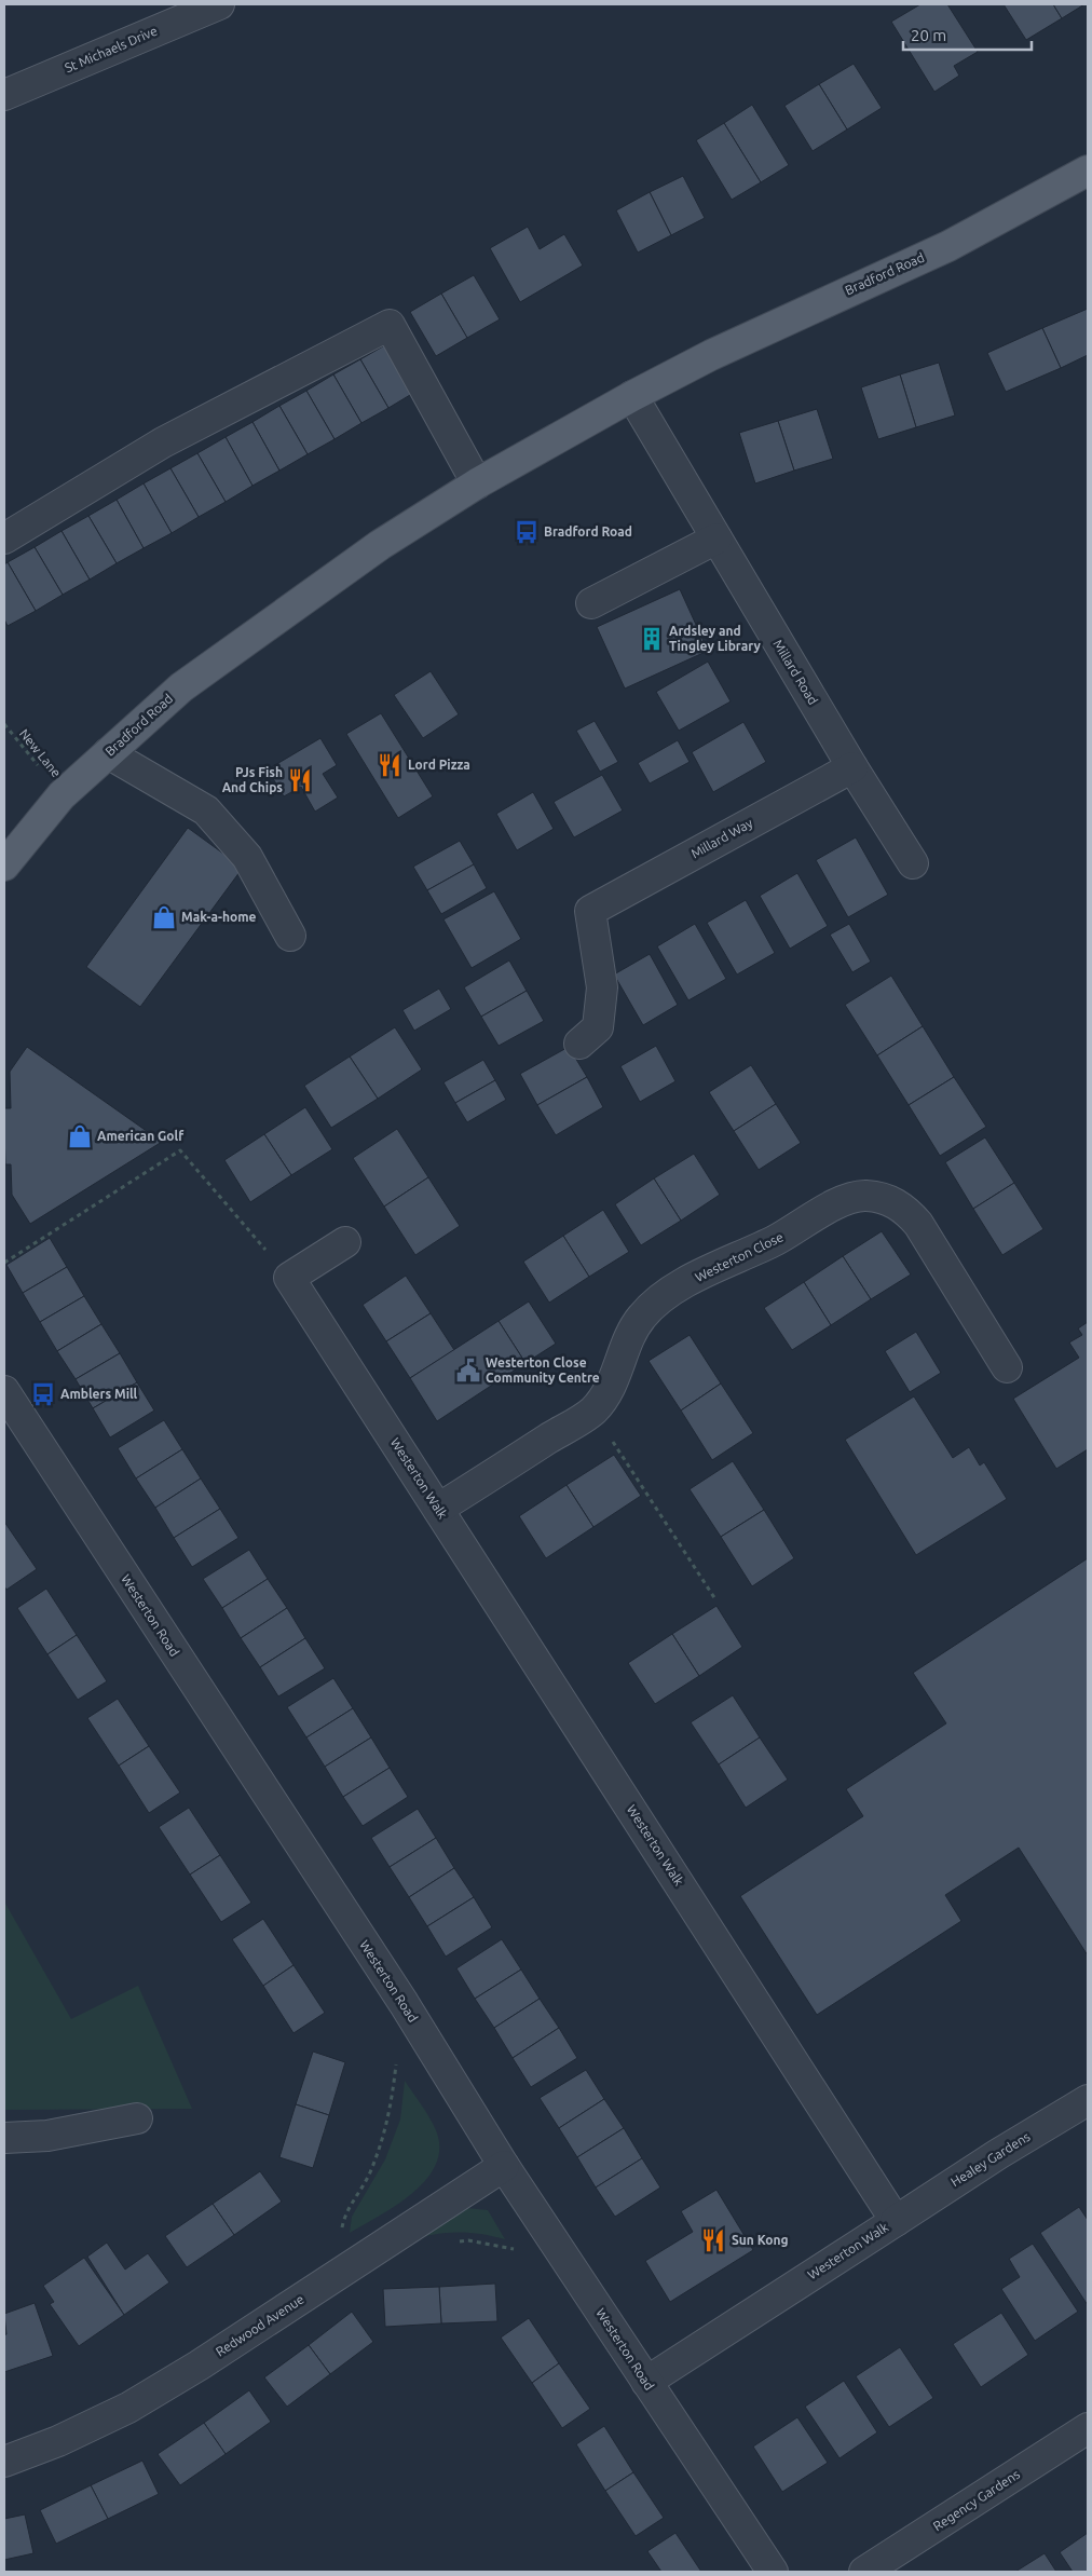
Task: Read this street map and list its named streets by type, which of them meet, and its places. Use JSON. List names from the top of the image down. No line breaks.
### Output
{"streets":{"main road":["Bradford Road"],"street":["St Michaels Drive","Millard Road","Millard Way","Westerton Close","Westerton Walk","Westerton Road","Healey Gardens","Redwood Avenue","Regency Gardens"],"path":["New Lane"]},"crossings":[["Bradford Road","Millard Road"],["Bradford Road","New Lane"],["Millard Road","Millard Way"],["Westerton Close","Westerton Walk"],["Westerton Walk","Westerton Road"],["Westerton Walk","Healey Gardens"],["Westerton Road","Redwood Avenue"]],"places":{"bus stop":["Bradford Road","Amblers Mill"],"building":["Ardsley and Tingley Library"],"restaurant":["Lord Pizza","PJs Fish And Chips","Sun Kong"],"shop":["Mak-a-home","American Golf"],"public building":["Westerton Close Community Centre"]},"scale_bar":"20 m"}
